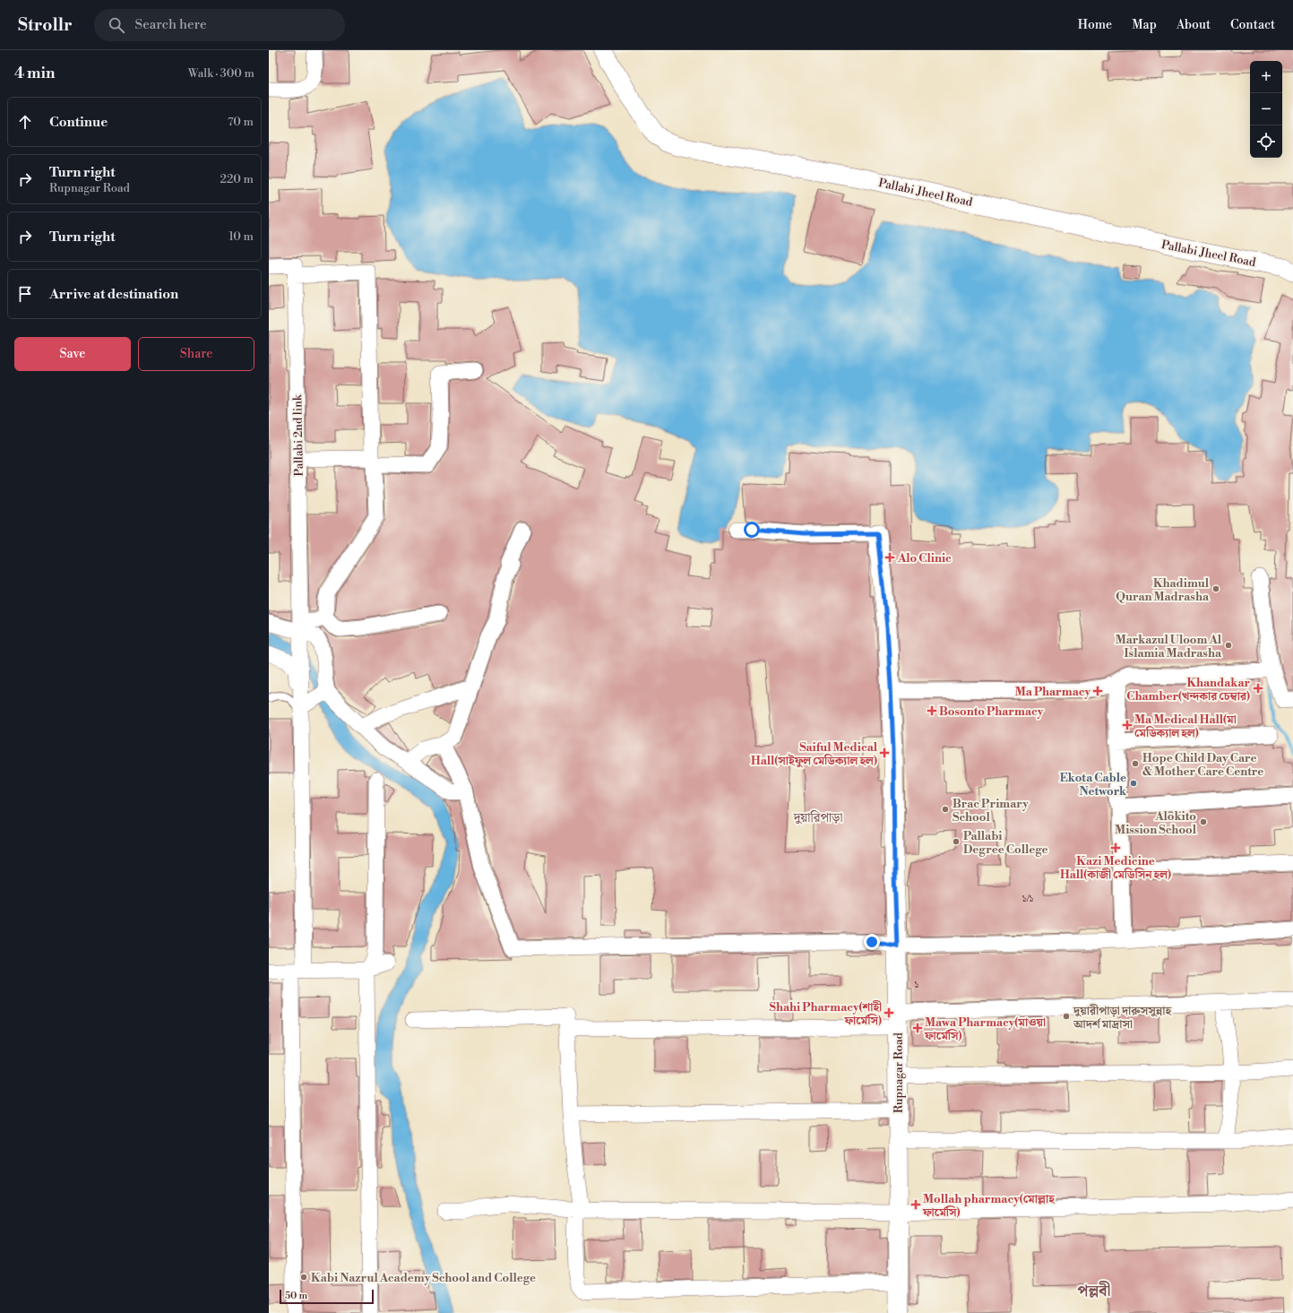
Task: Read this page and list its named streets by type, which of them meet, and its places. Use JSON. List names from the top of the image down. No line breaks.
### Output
{"streets":{"street":["Pallabi Jheel Road","Pallabi 2nd link","Rupnagar Road"]},"districts":["দুয়ারিপাড়া","পল্লবী"],"places":{"health":["Alo Clinic","Khandakar Chamber(খন্দকার চেম্বার)","Ma Pharmacy","Bosonto Pharmacy","Ma Medical Hall(মা মেডিক্যাল হল)","Saiful Medical Hall(সাইফুল মেডিক্যাল হল)","Kazi Medicine Hall(কাজী মেডিসিন হল)","Shahi Pharmacy(শাহী ফার্মেসি)","Mawa Pharmacy(মাওয়া ফার্মেসি)","Mollah pharmacy(মোল্লাহ ফার্মেসি)"],"other":["Khadimul Quran Madrasha","Markazul Uloom Al Islamia Madrasha","Hope Child Day Care & Mother Care Centre","Ekota Cable Network","Brac Primary School","Alokito Mission School","Pallabi Degree College","দুয়ারীপাড়া দারুসসুন্নাহ আদর্শ মাদ্রাসা","Kabi Nazrul Academy School and College"]},"house_numbers":["১/১","১"],"scale_bar":"50 m","page":{"header":"Strollr","search":"Search here","nav":["Home","Map","About","Contact"],"heading":["4 min","Walk · 300 m"],"map_buttons":["+","−"],"list":[["Continue","70 m"],["Turn right","Rupnagar Road","220 m"],["Turn right","10 m"],"Arrive at destination"],"buttons":["Save","Share"],"scale":"50 m"}}
